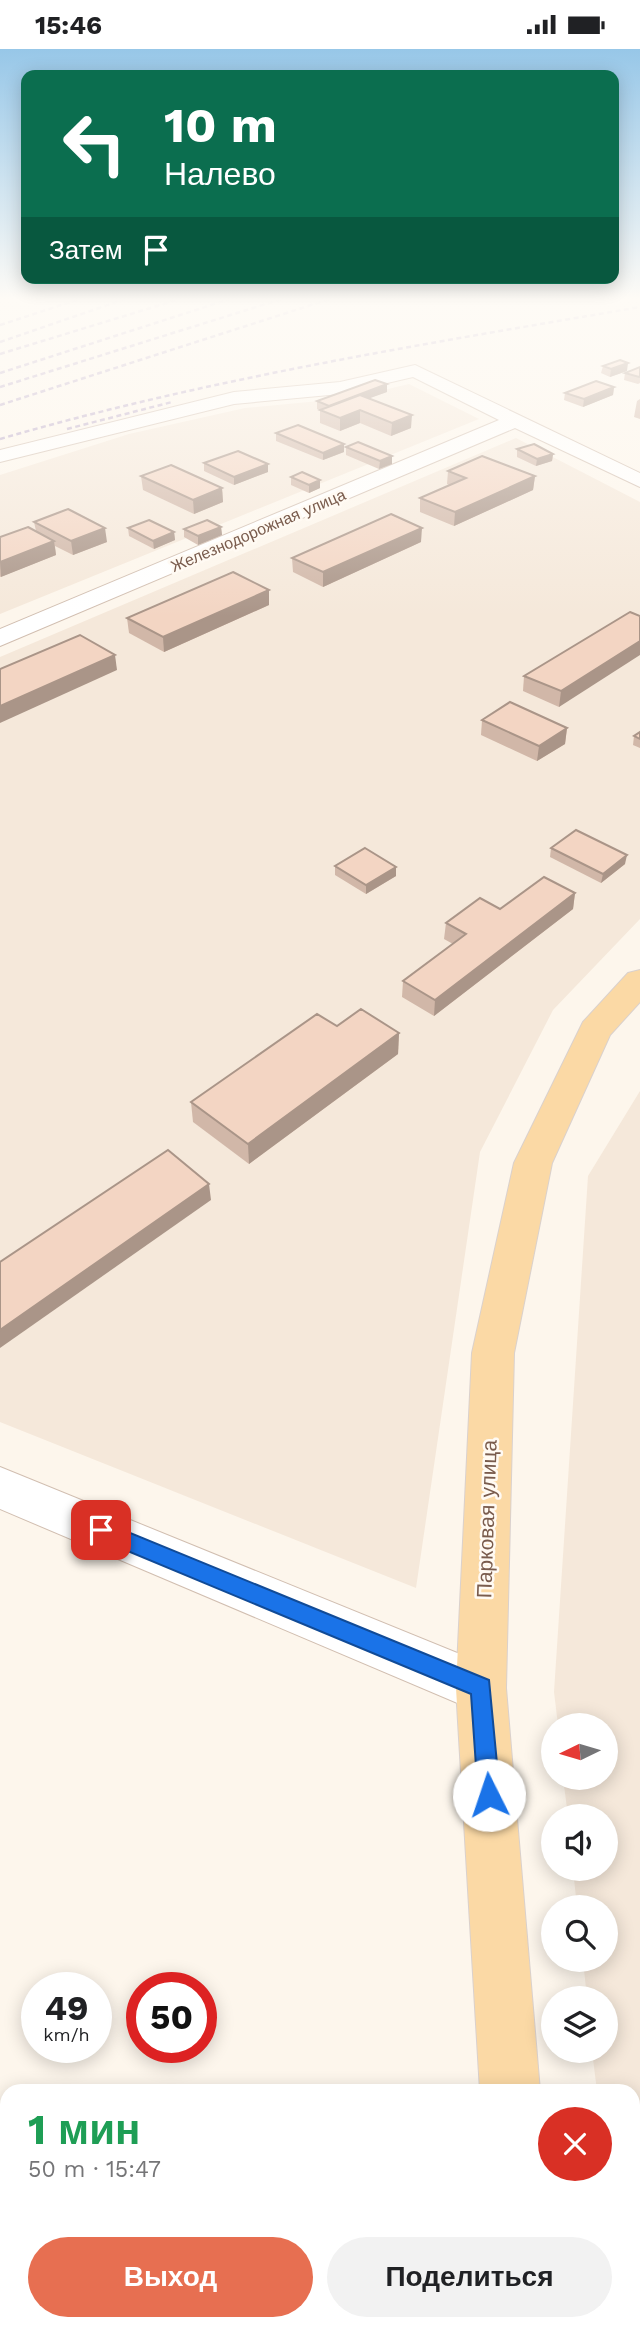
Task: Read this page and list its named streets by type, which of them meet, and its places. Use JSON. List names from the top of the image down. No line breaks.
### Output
{"streets":{"main road":["Парковая улица"],"street":["Железнодорожная улица"]},"north":"left","page":{"status":"15:46","turn":["10 m","Налево"],"then":"Затем","speed":"49 km/h","limit":"50","heading":["1 мин","50 m · 15:47"],"buttons":["Выход","Поделиться"]}}
